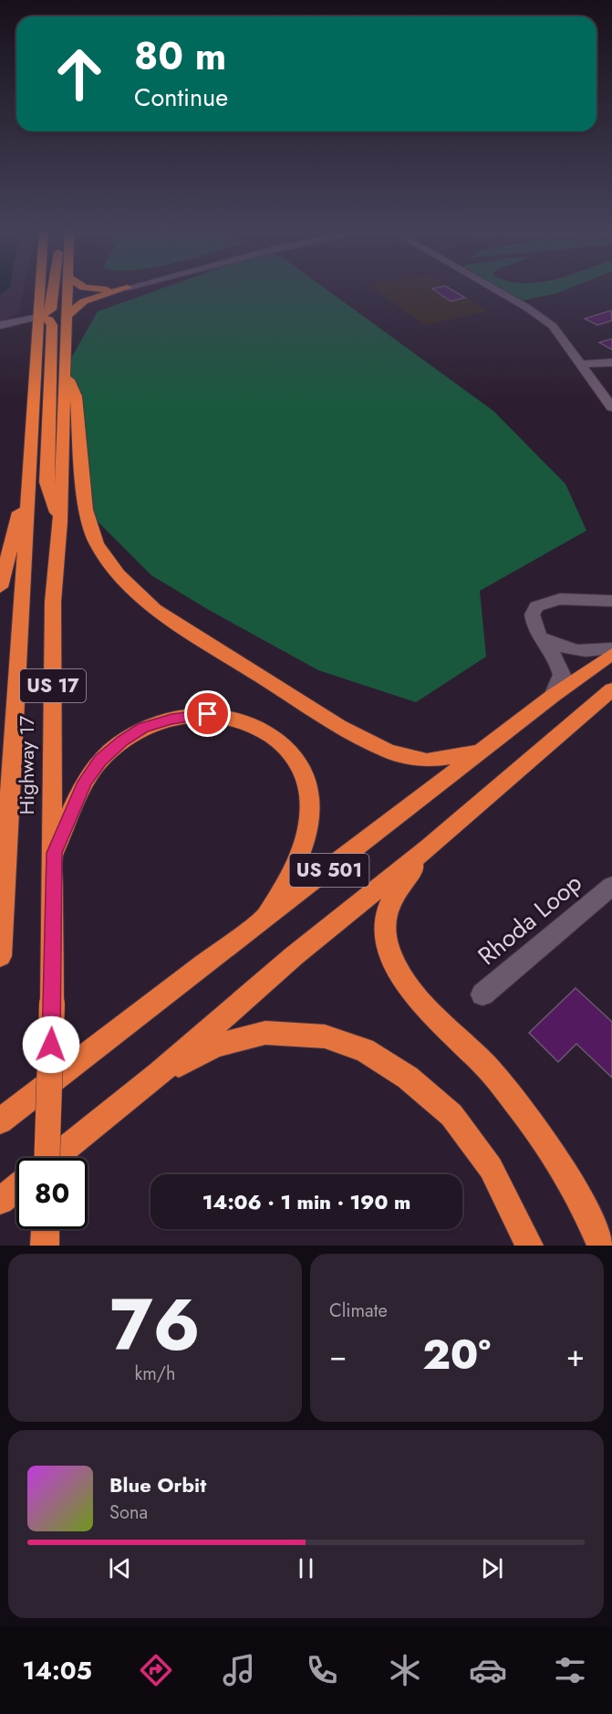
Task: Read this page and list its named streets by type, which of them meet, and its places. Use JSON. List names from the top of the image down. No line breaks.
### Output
{"streets":{"highway":["US 17","Highway 17","US 501"],"street":["Rhoda Loop"]},"page":{"turn":["80 m","Continue"],"limit":"80","trip":"14:06 · 1 min · 190 m","tile":[["76","km/h"],"Climate"],"heat":["−","20°","+"],"song":["Blue Orbit","Sona"],"tabs":"14:05"}}
